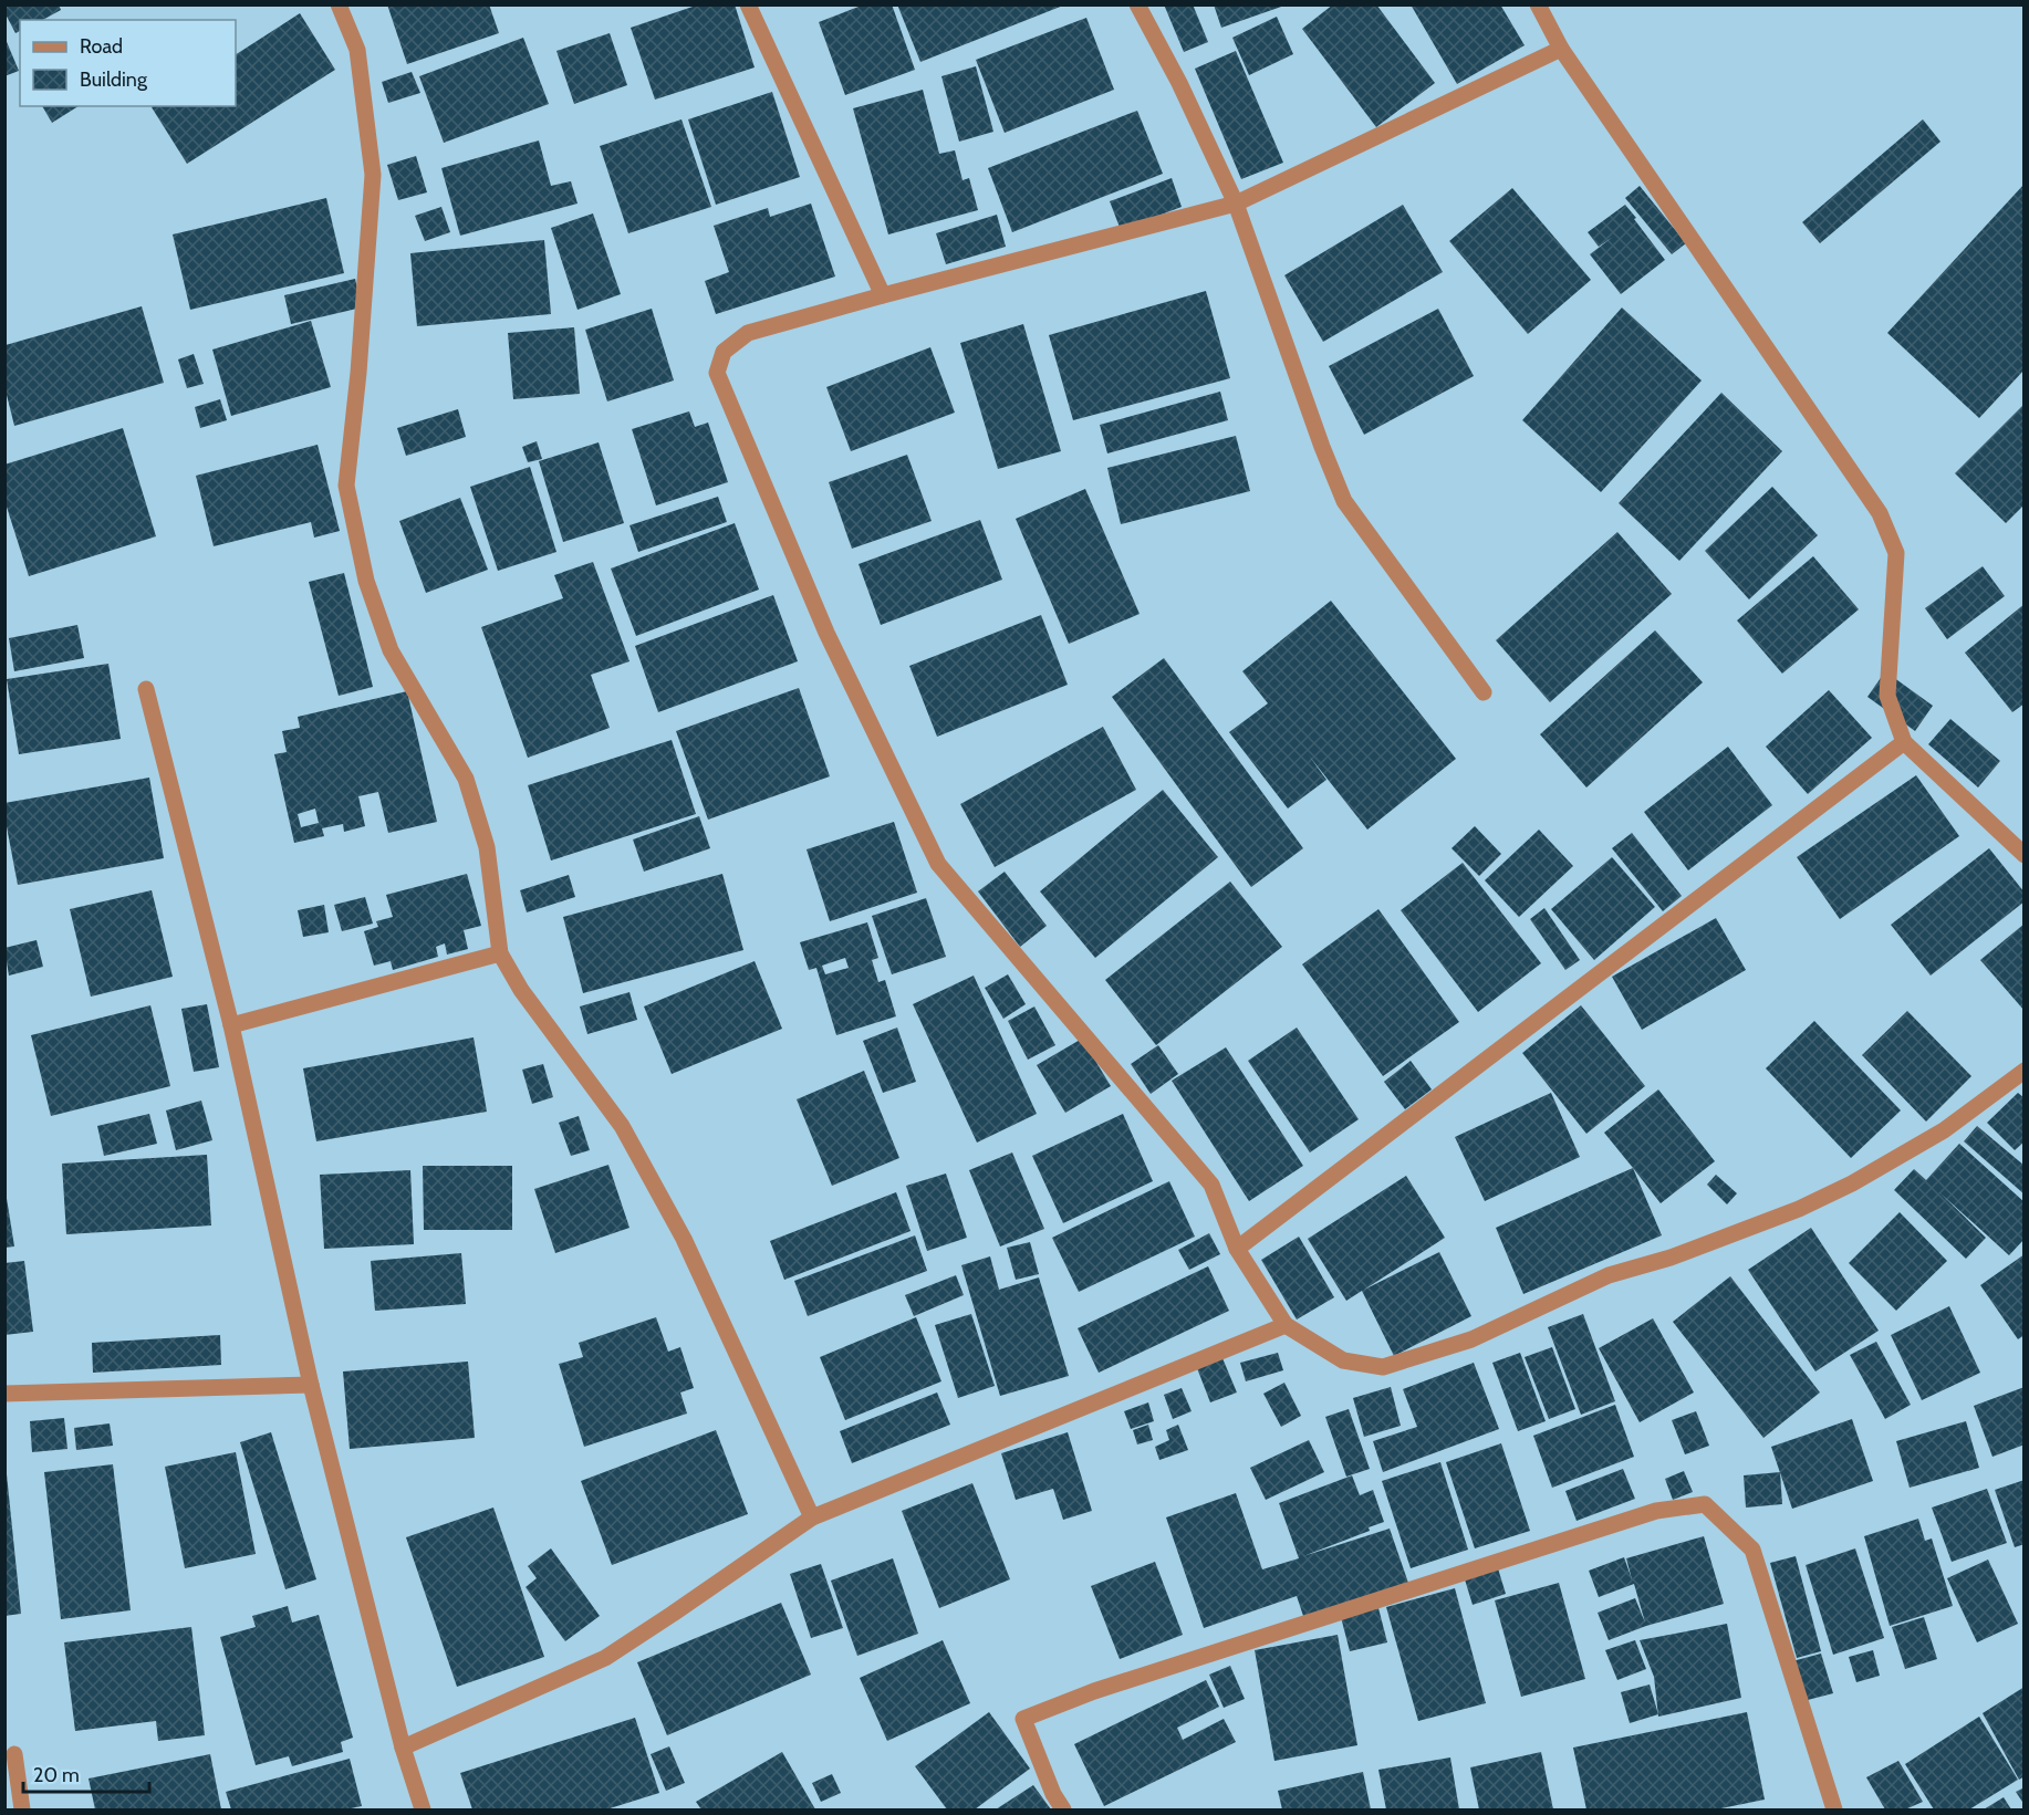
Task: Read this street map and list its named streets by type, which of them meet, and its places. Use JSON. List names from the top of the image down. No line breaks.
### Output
{"legend":["Road","Building"],"scale_bar":"20 m"}
